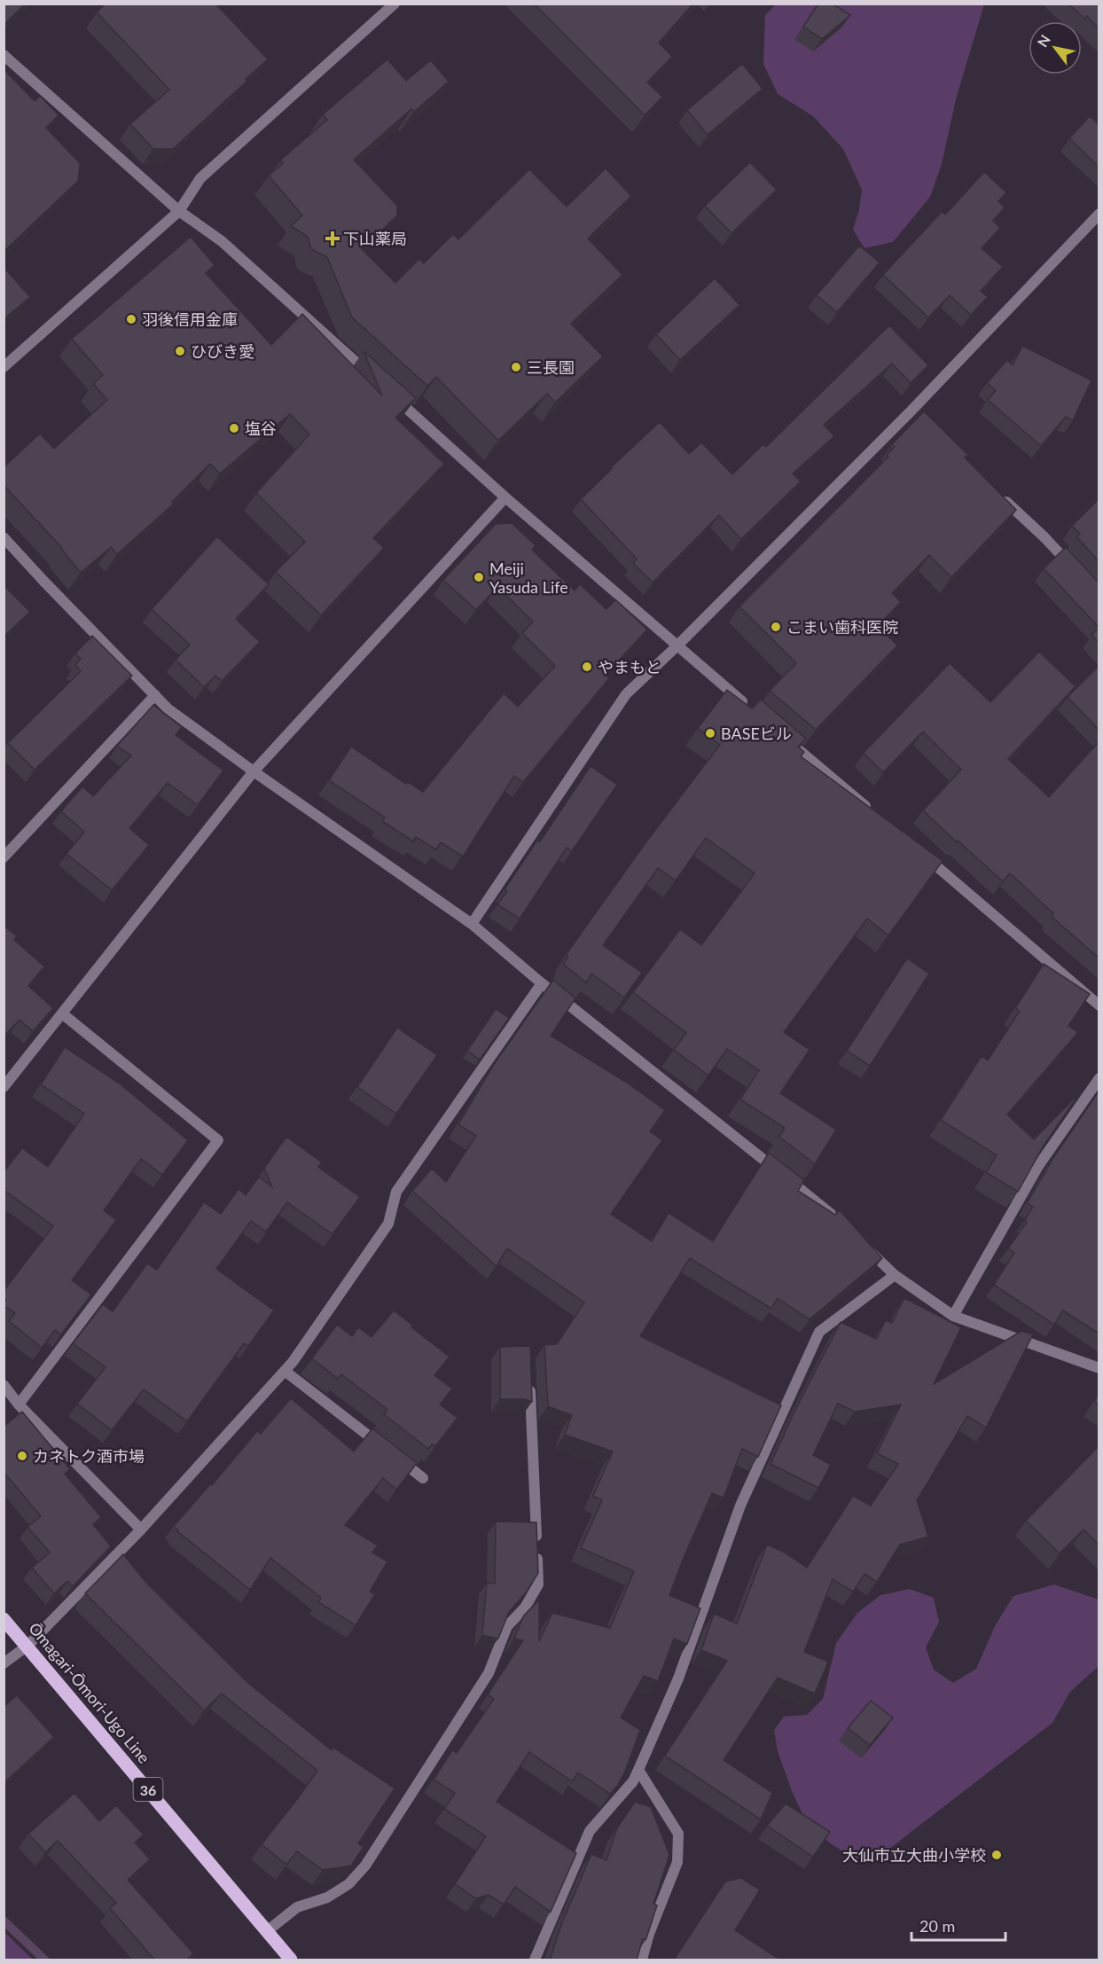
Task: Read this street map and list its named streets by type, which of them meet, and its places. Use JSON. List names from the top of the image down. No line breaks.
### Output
{"streets":{"main road":["Ōmagari-Ōmori-Ugo Line","36"]},"places":{"health":["下山薬局"],"other":["羽後信用金庫","ひびき愛","三長園","塩谷","Meiji Yasuda Life","こまい歯科医院","やまもと","BASEビル","カネトク酒市場","大仙市立大曲小学校"]},"scale_bar":"20 m","north":"top left"}
